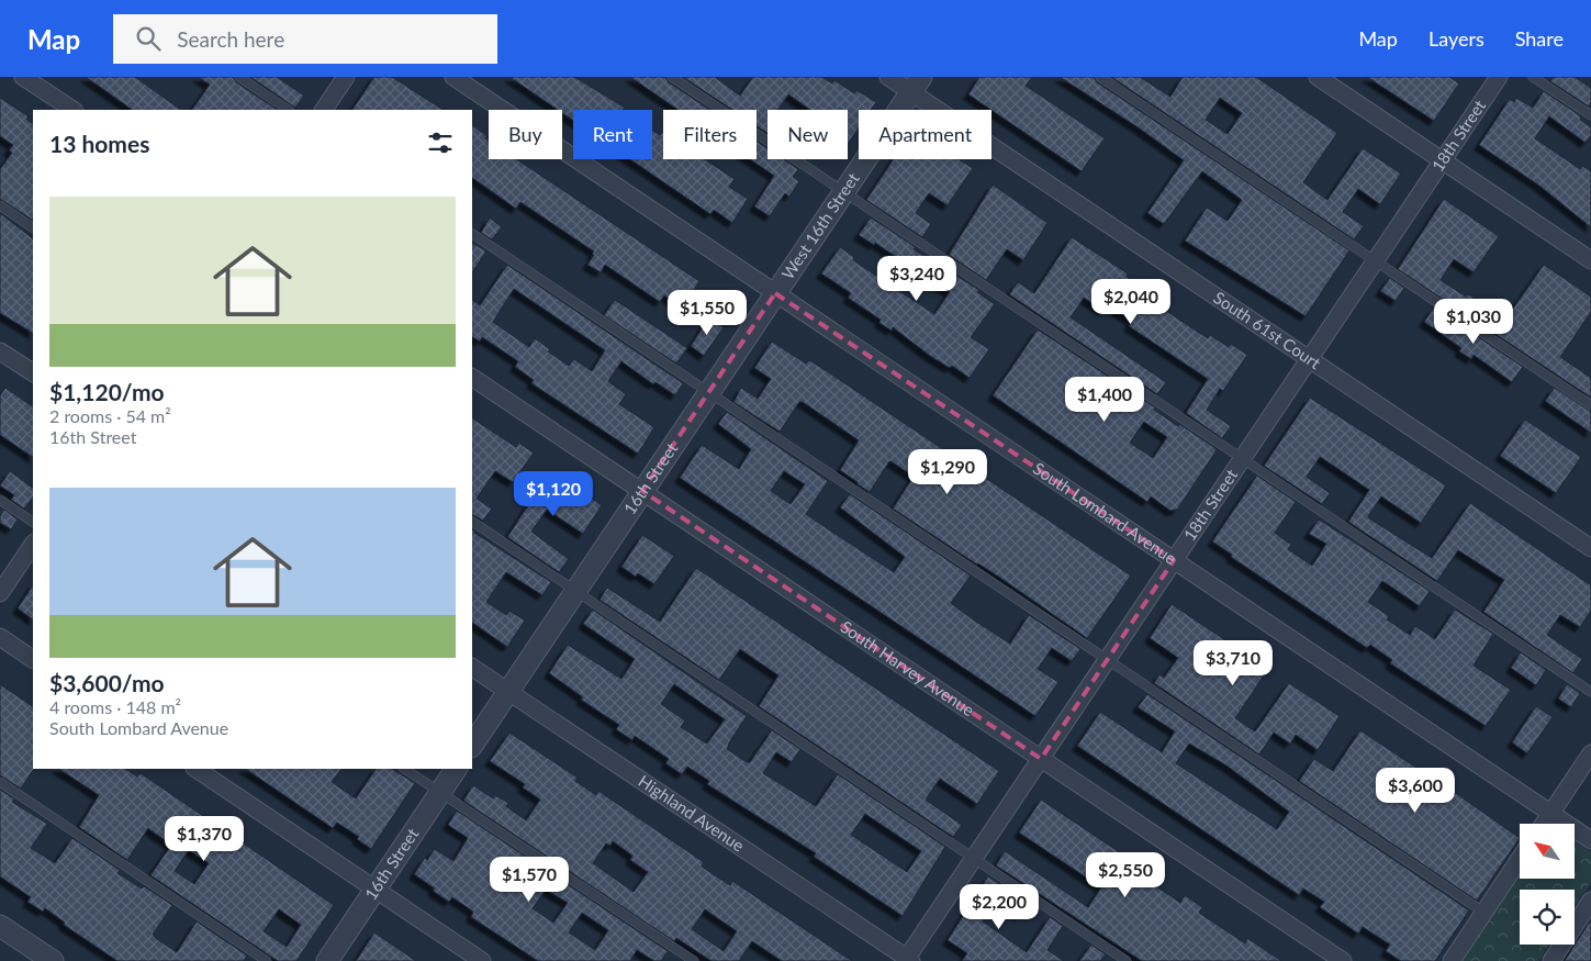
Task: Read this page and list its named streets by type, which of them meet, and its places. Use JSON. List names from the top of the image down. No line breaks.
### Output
{"streets":{"street":["18th Street","West 16th Street","South 61st Court","16th Street","South Lombard Avenue","South Harvey Avenue","Highland Avenue"]},"crossings":[["18th Street","South 61st Court"],["18th Street","South Lombard Avenue"],["18th Street","South Harvey Avenue"],["18th Street","Highland Avenue"],["West 16th Street","South 61st Court"],["West 16th Street","16th Street"],["West 16th Street","South Lombard Avenue"],["16th Street","South Lombard Avenue"],["16th Street","South Harvey Avenue"],["16th Street","Highland Avenue"]],"north":"top left","page":{"header":"Map","search":"Search here","nav":["Map","Layers","Share"],"chip":["Buy","Rent","Filters","New","Apartment"],"heading":"13 homes","list":[{"name":"$1,120/mo","note":"2 rooms · 54 m² · 16th Street"},{"name":"$3,600/mo","note":"4 rooms · 148 m² · South Lombard Avenue"}],"price":["$3,240","$2,040","$1,550","$1,030","$1,400","$1,290","$1,120","$3,710","$3,600","$1,370","$2,550","$1,570","$2,200"]}}
